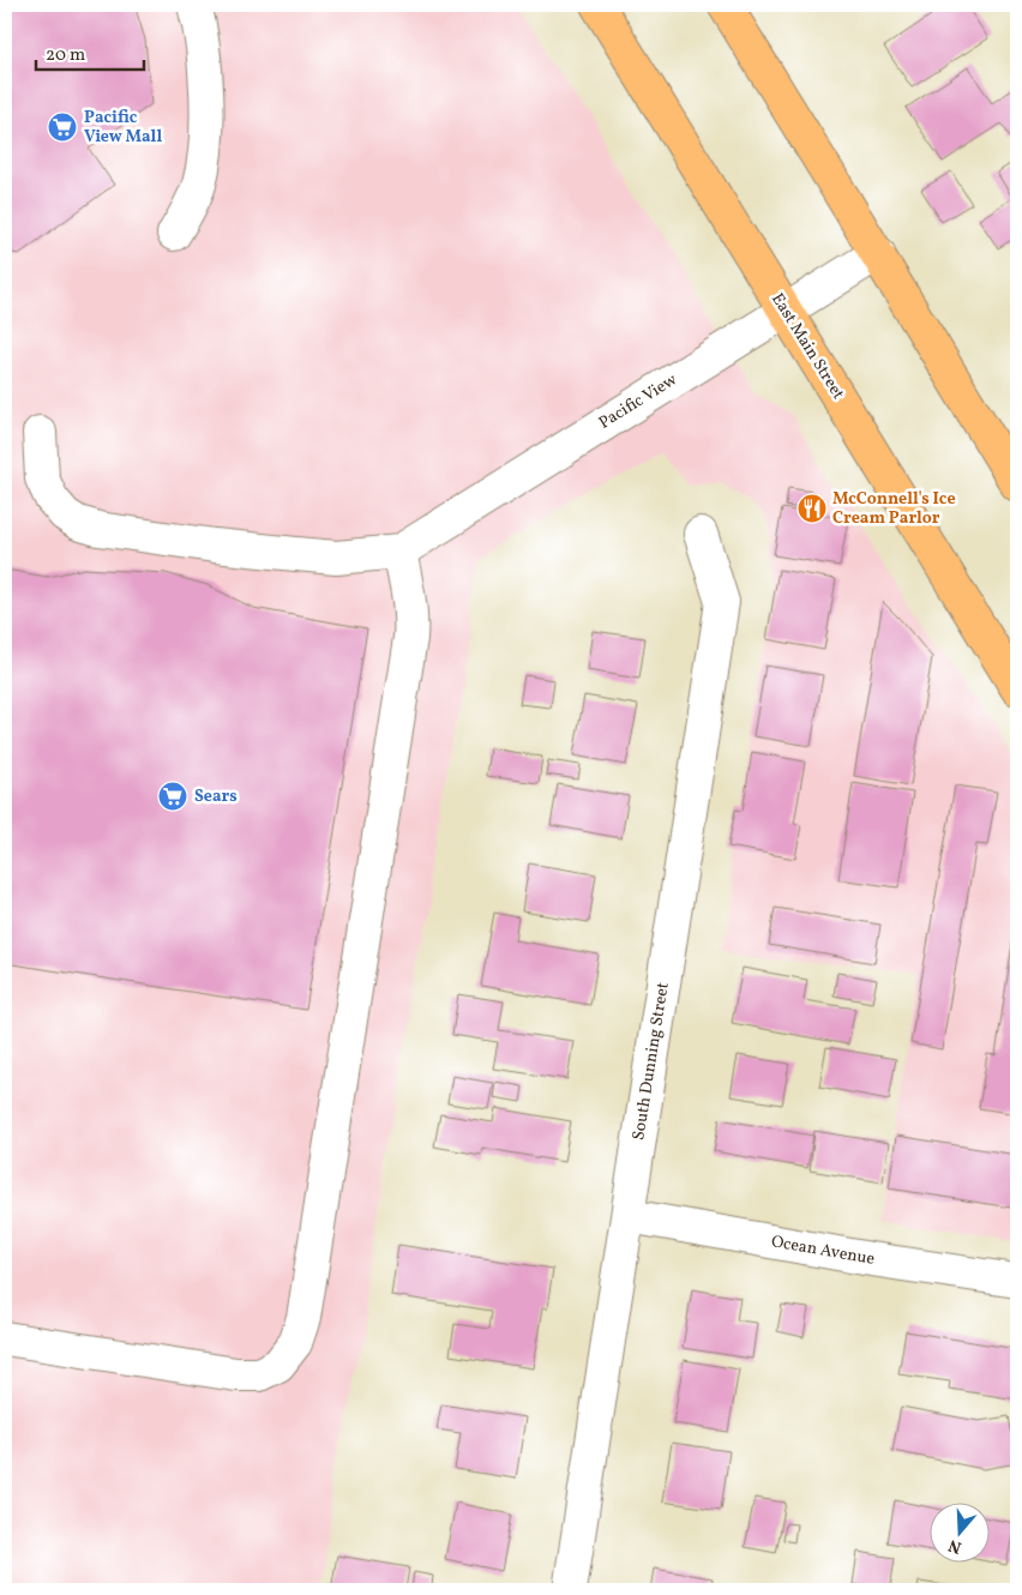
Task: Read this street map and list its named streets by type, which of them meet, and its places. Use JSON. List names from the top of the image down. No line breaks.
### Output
{"streets":{"main road":["East Main Street"],"street":["Pacific View","South Dunning Street","Ocean Avenue"]},"crossings":[["East Main Street","Pacific View"],["South Dunning Street","Ocean Avenue"]],"places":{"supermarket":["Pacific View Mall","Sears"],"restaurant":["McConnell's Ice Cream Parlor"]},"scale_bar":"20 m","north":"bottom"}
